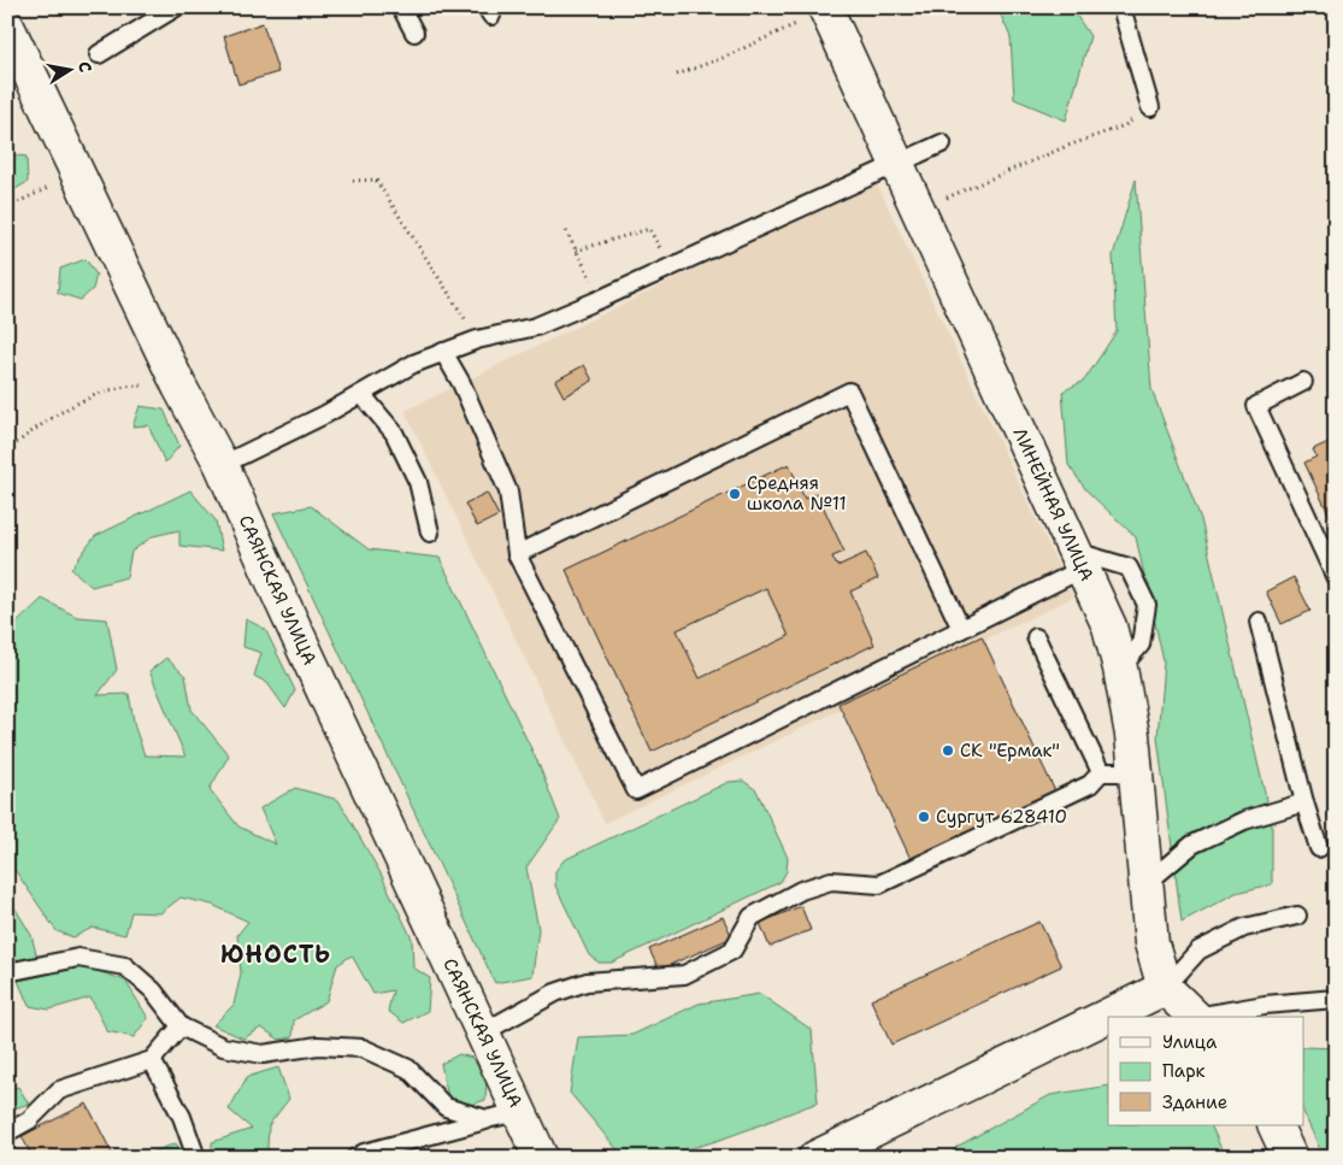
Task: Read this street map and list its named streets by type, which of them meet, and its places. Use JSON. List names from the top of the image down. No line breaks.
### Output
{"streets":{"street":["ЛИНЕЙНАЯ УЛИЦА","САЯНСКАЯ УЛИЦА"]},"districts":["ЮНОСТЬ"],"places":["Средняя школа №11","СК \"Ермак\"","Сургут 628410"],"legend":["Улица","Парк","Здание"],"north":"right"}
